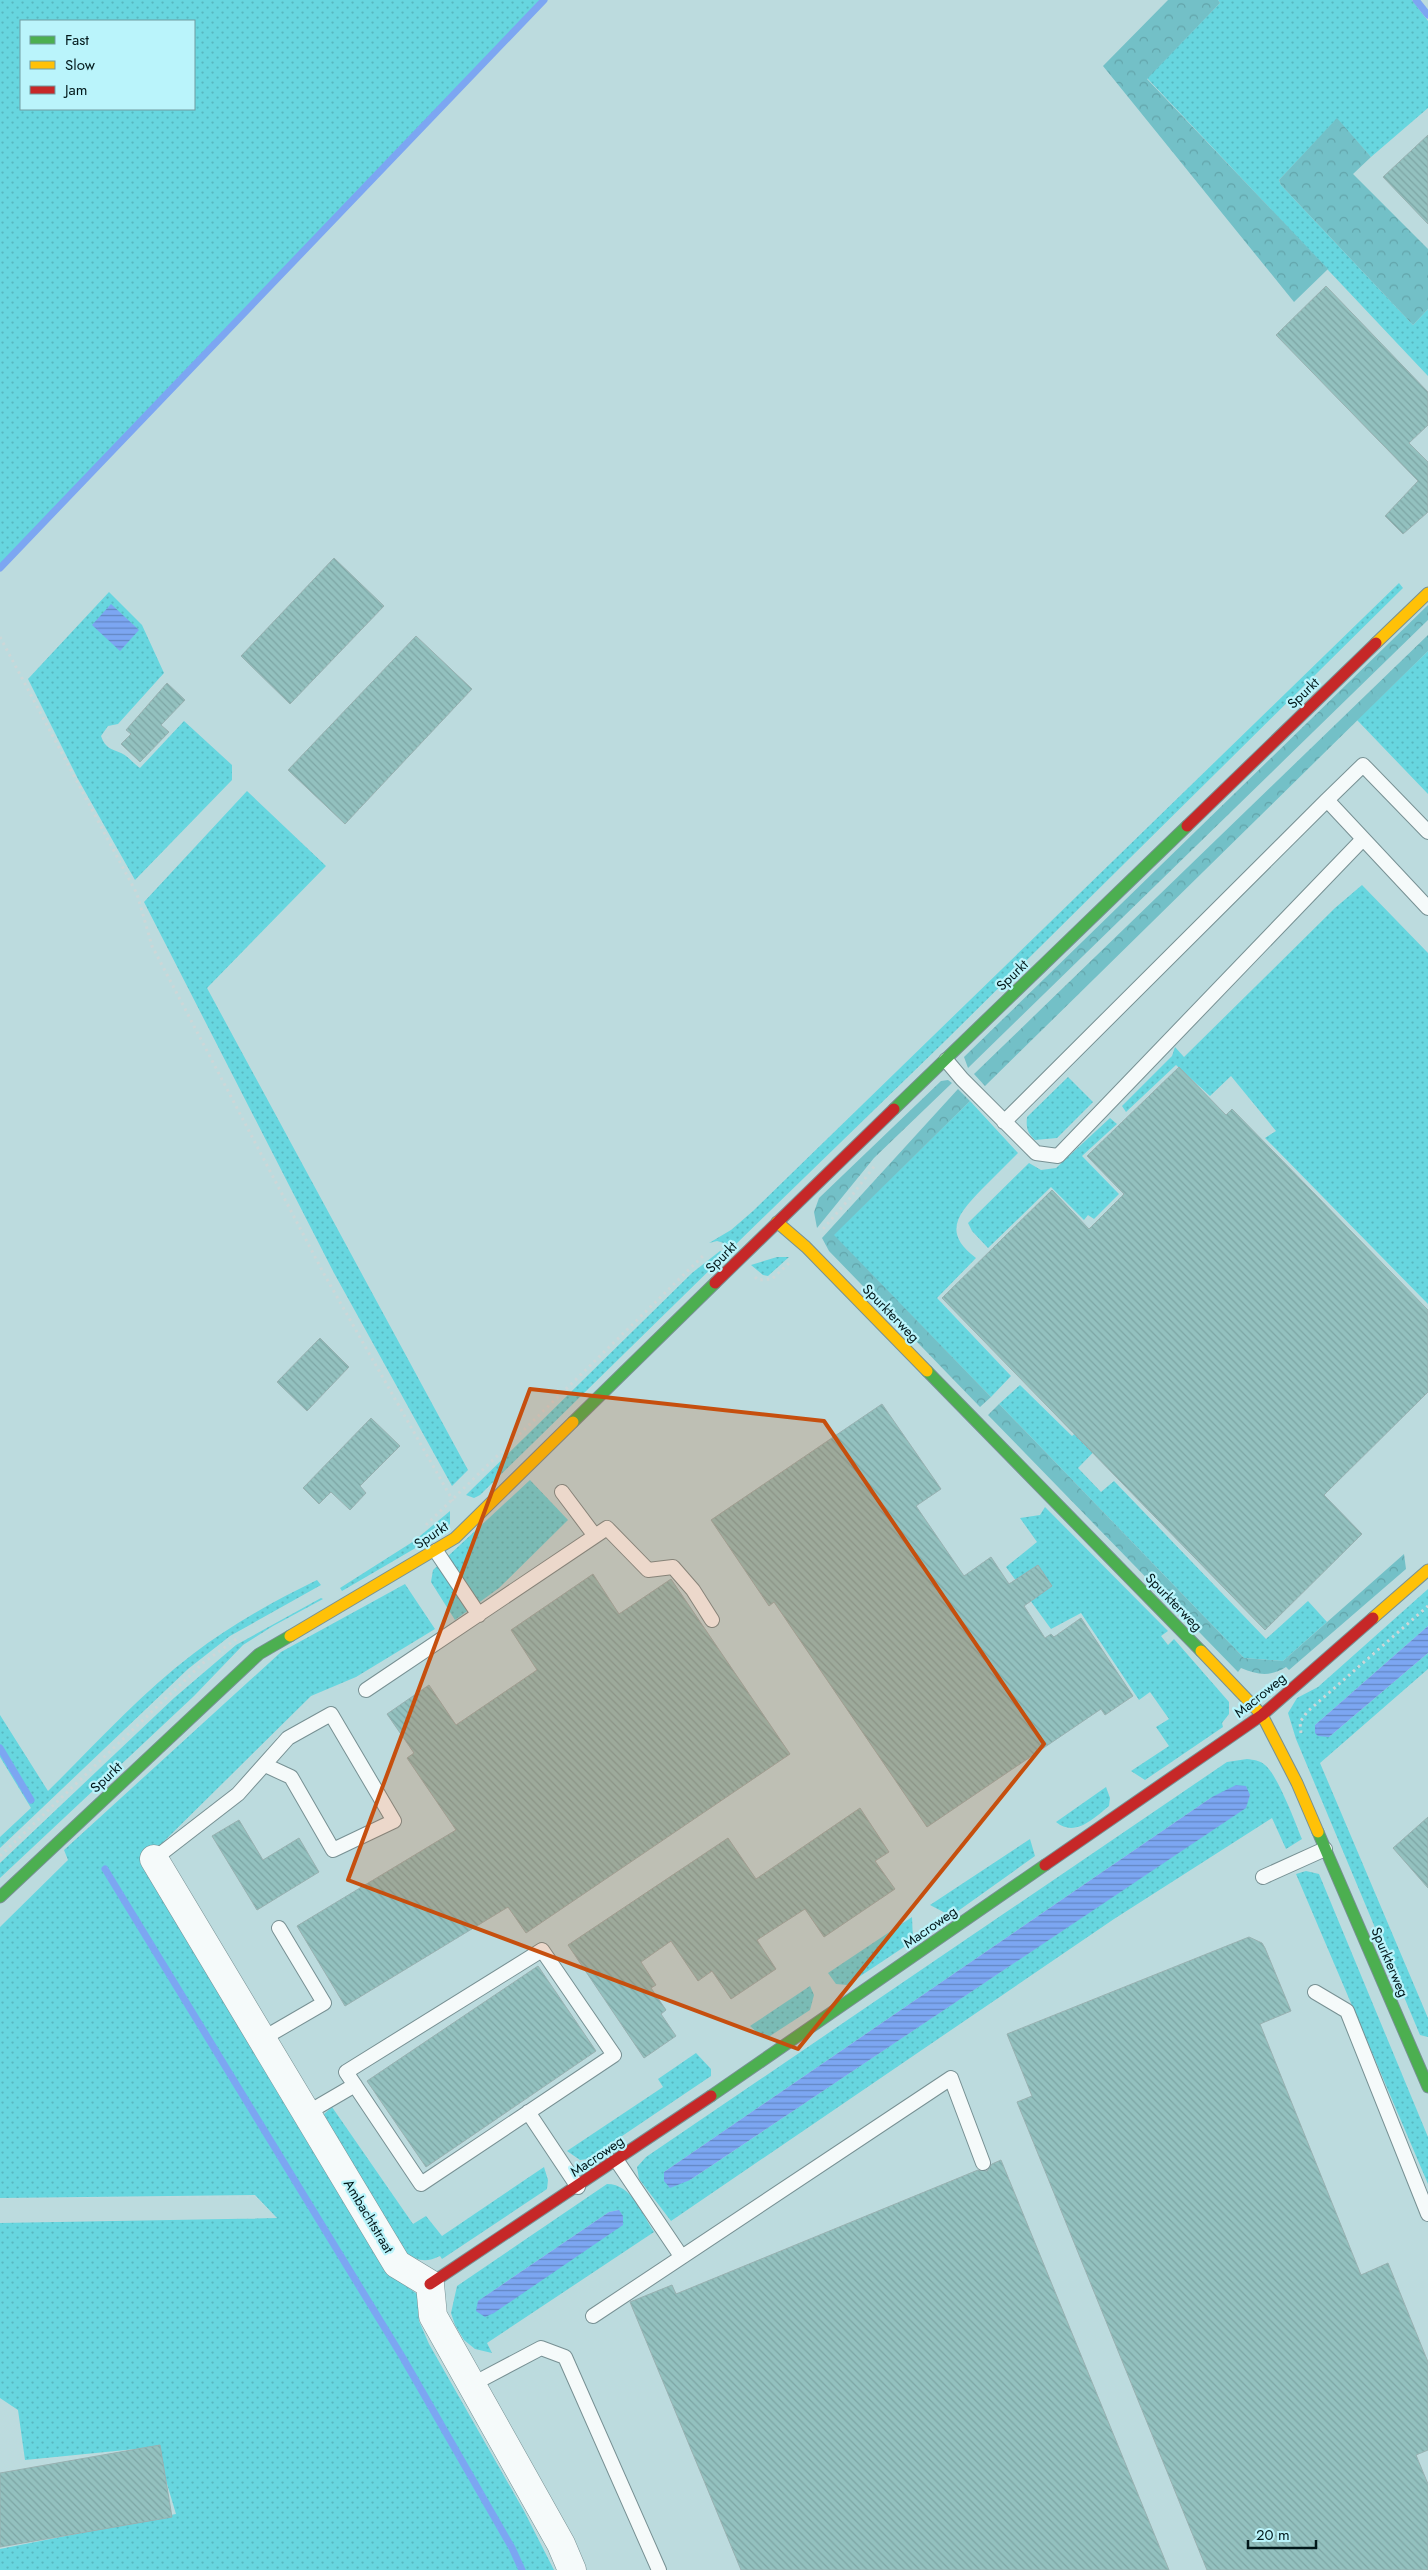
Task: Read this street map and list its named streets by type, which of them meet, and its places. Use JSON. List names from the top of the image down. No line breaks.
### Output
{"streets":{"street":["Spurkt","Spurkterweg","Macroweg","Ambachtstraat"]},"crossings":[["Spurkt","Spurkterweg"],["Spurkterweg","Macroweg"],["Macroweg","Ambachtstraat"]],"legend":["Fast","Slow","Jam"],"scale_bar":"20 m"}
